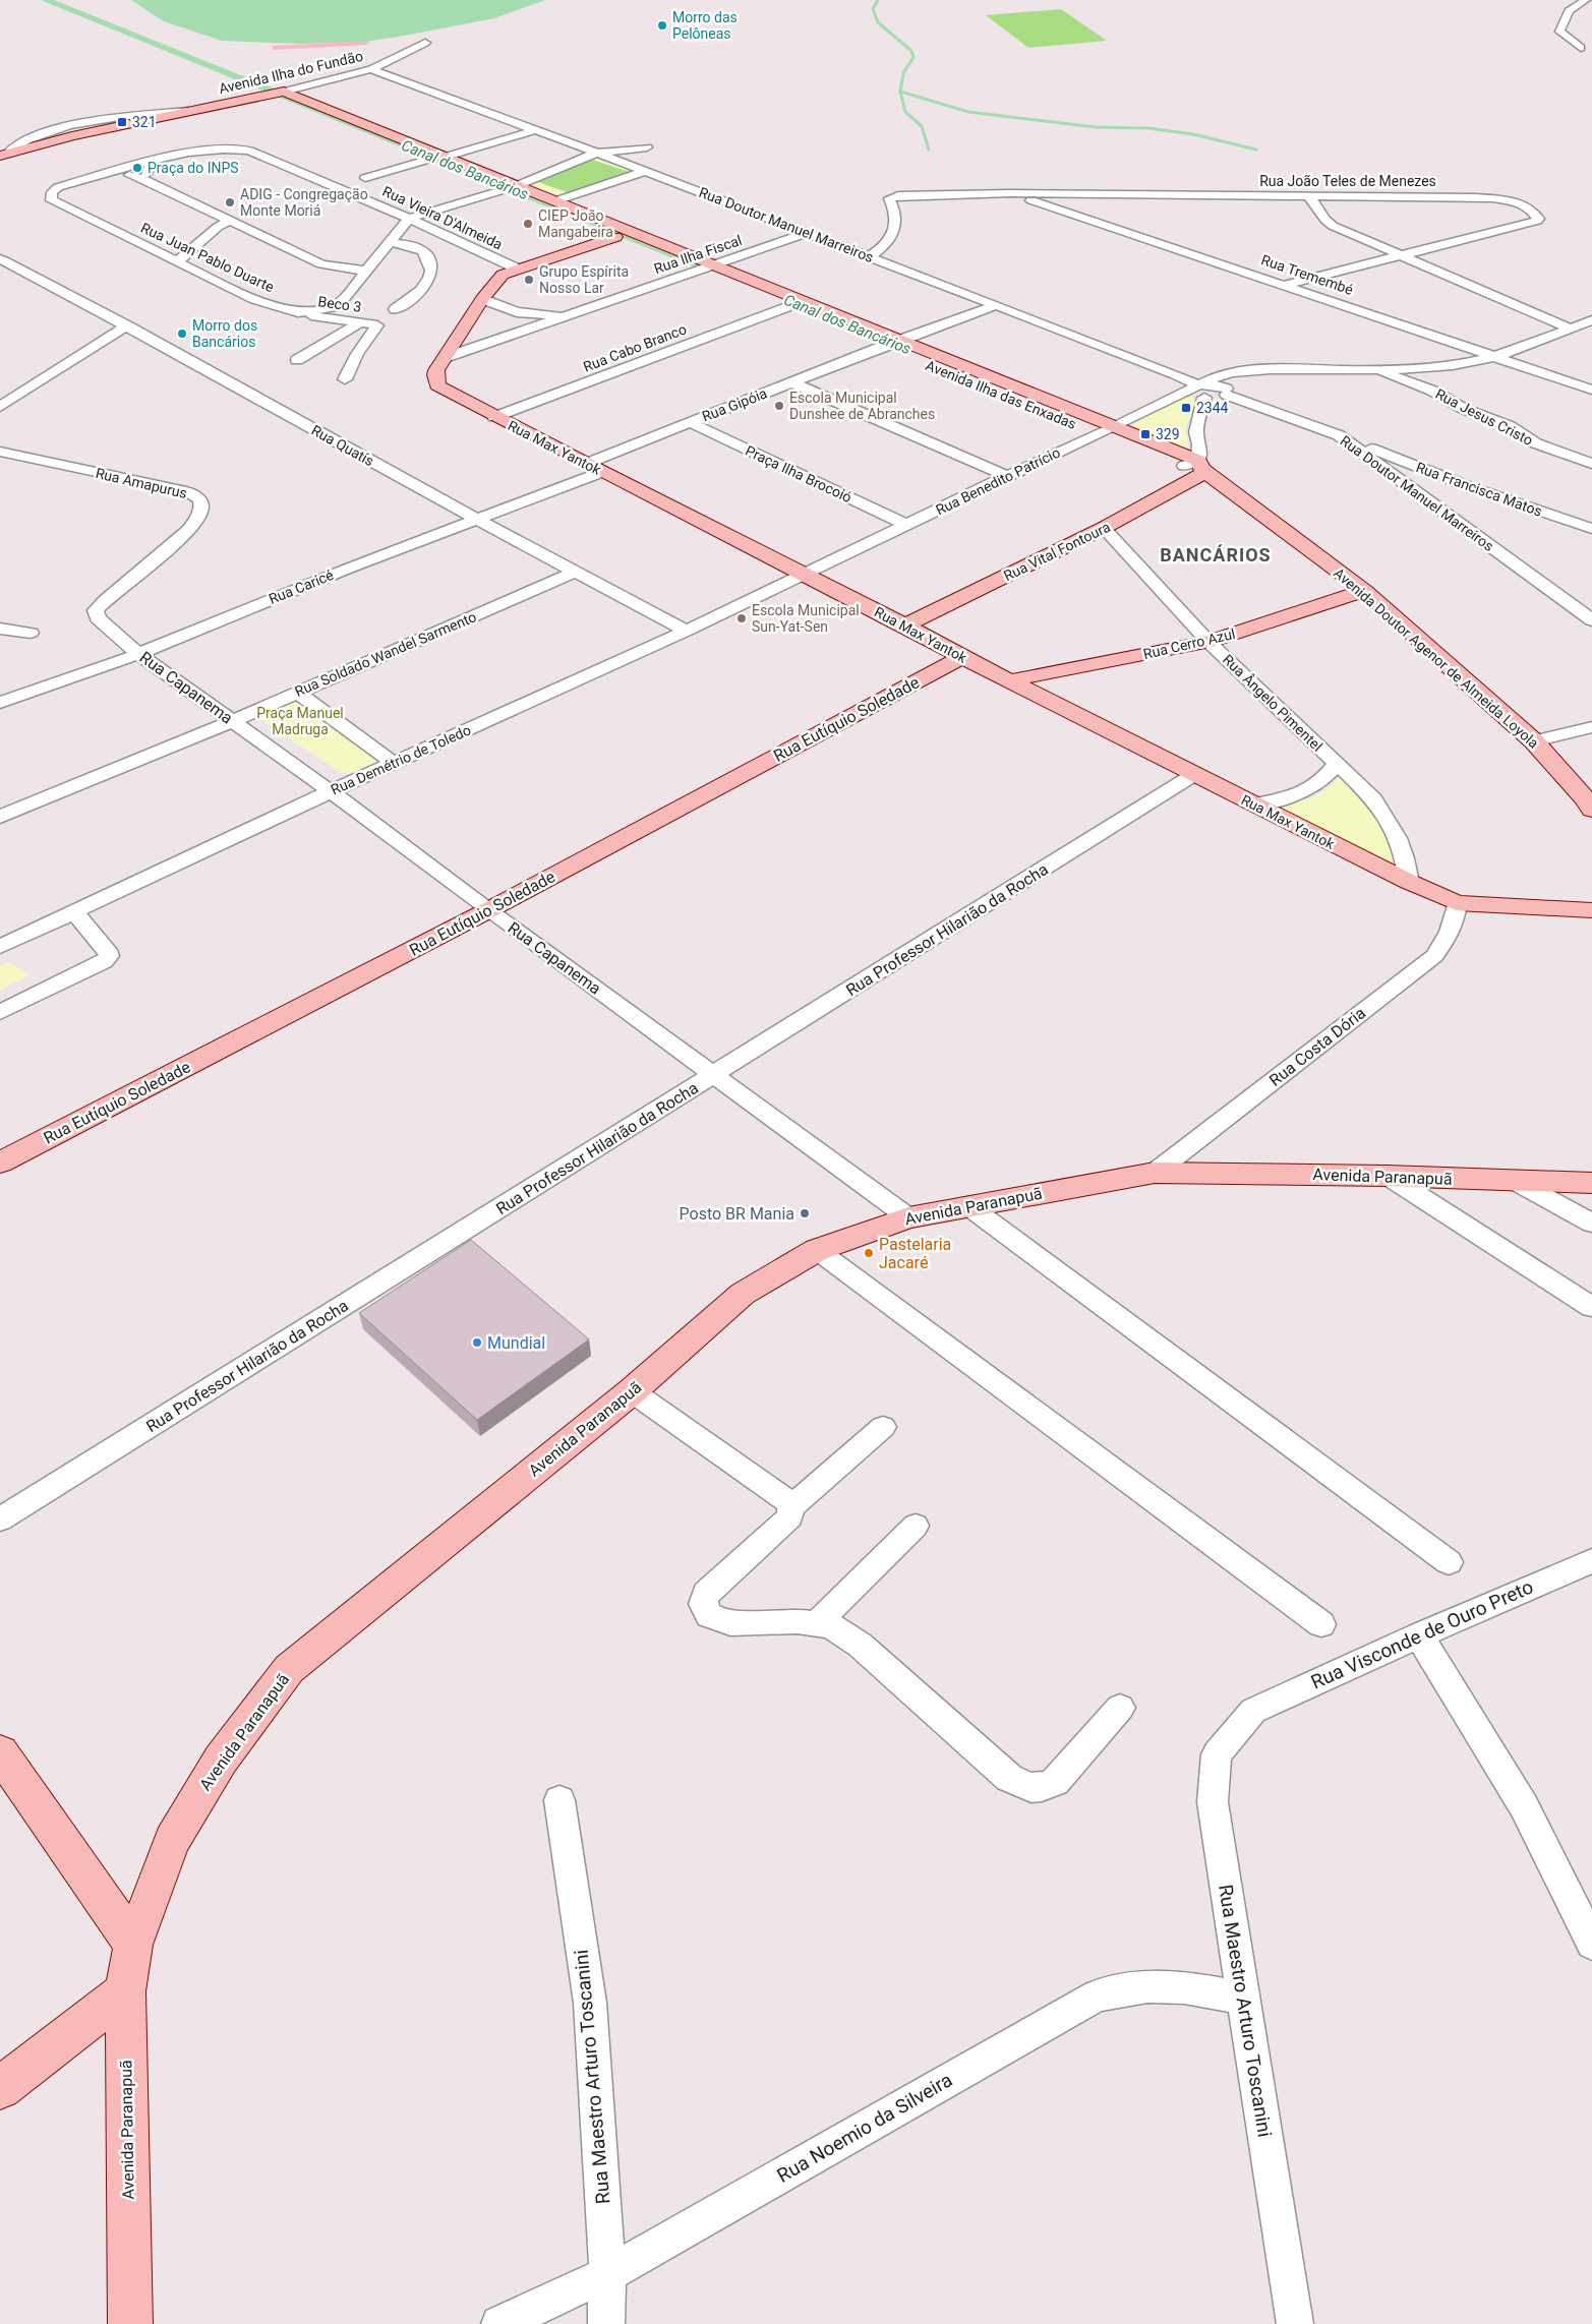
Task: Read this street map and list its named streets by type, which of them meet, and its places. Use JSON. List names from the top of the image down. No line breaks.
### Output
{"streets":{"street":["Avenida Ilha do Fundão","Rua João Teles de Menezes","Rua Vieira D'Almeida","Rua Doutor Manuel Marreiros","Rua Ilha Fiscal","Rua Juan Pablo Duarte","Rua Tremembé","Beco 3","Rua Cabo Branco","Avenida Ilha das Enxadas","Rua Gipóia","Rua Jesus Cristo","Rua Quatís","Rua Max Yantok","Praça Ilha Brocoió","Rua Benedito Patrício","Rua Amapurus","Rua Francisca Matos","Rua Vital Fontoura","Rua Caricé","Rua Cerro Azul","Rua Soldado Wandel Sarmento","Avenida Doutor Agenor de Almeida Loyola","Rua Capanema","Rua Ângelo Pimentel","Rua Eutíquio Soledade","Rua Demétrio de Toledo","Rua Professor Hilarião da Rocha","Rua Costa Dória","Avenida Paranapuã","Rua Visconde de Ouro Preto","Rua Maestro Arturo Toscanini","Rua Noemio da Silveira"]},"crossings":[["Avenida Ilha do Fundão","Rua Doutor Manuel Marreiros"],["Avenida Ilha do Fundão","Avenida Ilha das Enxadas"],["Rua João Teles de Menezes","Rua Doutor Manuel Marreiros"],["Rua João Teles de Menezes","Rua Tremembé"],["Rua Vieira D'Almeida","Rua Juan Pablo Duarte"],["Rua Vieira D'Almeida","Rua Max Yantok"],["Rua Doutor Manuel Marreiros","Rua Ilha Fiscal"],["Rua Doutor Manuel Marreiros","Rua Gipóia"],["Rua Doutor Manuel Marreiros","Rua Benedito Patrício"],["Rua Doutor Manuel Marreiros","Rua Francisca Matos"],["Rua Ilha Fiscal","Avenida Ilha das Enxadas"],["Rua Ilha Fiscal","Rua Max Yantok"],["Rua Juan Pablo Duarte","Beco 3"],["Rua Cabo Branco","Avenida Ilha das Enxadas"],["Rua Cabo Branco","Rua Max Yantok"],["Avenida Ilha das Enxadas","Rua Gipóia"],["Avenida Ilha das Enxadas","Rua Max Yantok"],["Avenida Ilha das Enxadas","Rua Benedito Patrício"],["Avenida Ilha das Enxadas","Rua Vital Fontoura"],["Avenida Ilha das Enxadas","Avenida Doutor Agenor de Almeida Loyola"],["Rua Gipóia","Rua Max Yantok"],["Rua Gipóia","Praça Ilha Brocoió"],["Rua Gipóia","Rua Caricé"],["Rua Quatís","Rua Caricé"],["Rua Quatís","Rua Soldado Wandel Sarmento"],["Rua Quatís","Rua Demétrio de Toledo"],["Rua Max Yantok","Rua Benedito Patrício"],["Rua Max Yantok","Rua Vital Fontoura"],["Rua Max Yantok","Rua Caricé"],["Rua Max Yantok","Rua Cerro Azul"],["Rua Max Yantok","Rua Ângelo Pimentel"],["Rua Max Yantok","Rua Eutíquio Soledade"],["Rua Max Yantok","Rua Demétrio de Toledo"],["Rua Max Yantok","Rua Professor Hilarião da Rocha"],["Rua Max Yantok","Rua Costa Dória"],["Praça Ilha Brocoió","Rua Benedito Patrício"],["Rua Benedito Patrício","Rua Demétrio de Toledo"],["Rua Amapurus","Rua Capanema"],["Rua Vital Fontoura","Avenida Doutor Agenor de Almeida Loyola"],["Rua Vital Fontoura","Rua Ângelo Pimentel"],["Rua Caricé","Rua Capanema"],["Rua Cerro Azul","Avenida Doutor Agenor de Almeida Loyola"],["Rua Cerro Azul","Rua Ângelo Pimentel"],["Rua Soldado Wandel Sarmento","Rua Capanema"],["Rua Capanema","Rua Eutíquio Soledade"],["Rua Capanema","Rua Demétrio de Toledo"],["Rua Capanema","Rua Professor Hilarião da Rocha"],["Rua Capanema","Avenida Paranapuã"],["Rua Costa Dória","Avenida Paranapuã"],["Rua Visconde de Ouro Preto","Rua Maestro Arturo Toscanini"],["Rua Maestro Arturo Toscanini","Rua Noemio da Silveira"]],"districts":["BANCÁRIOS"],"water":["Canal dos Bancários"],"parks":["Praça Manuel Madruga"],"places":{"other":["Morro das Pelôneas","Praça do INPS","ADIG - Congregação Monte Moriá","CIEP João Mangabeira","Grupo Espírita Nosso Lar","Morro dos Bancários","Escola Municipal Dunshee de Abranches","Escola Municipal Sun-Yat-Sen","Posto BR Mania","Pastelaria Jacaré","Mundial"],"transit":["321","2344","329"]}}
